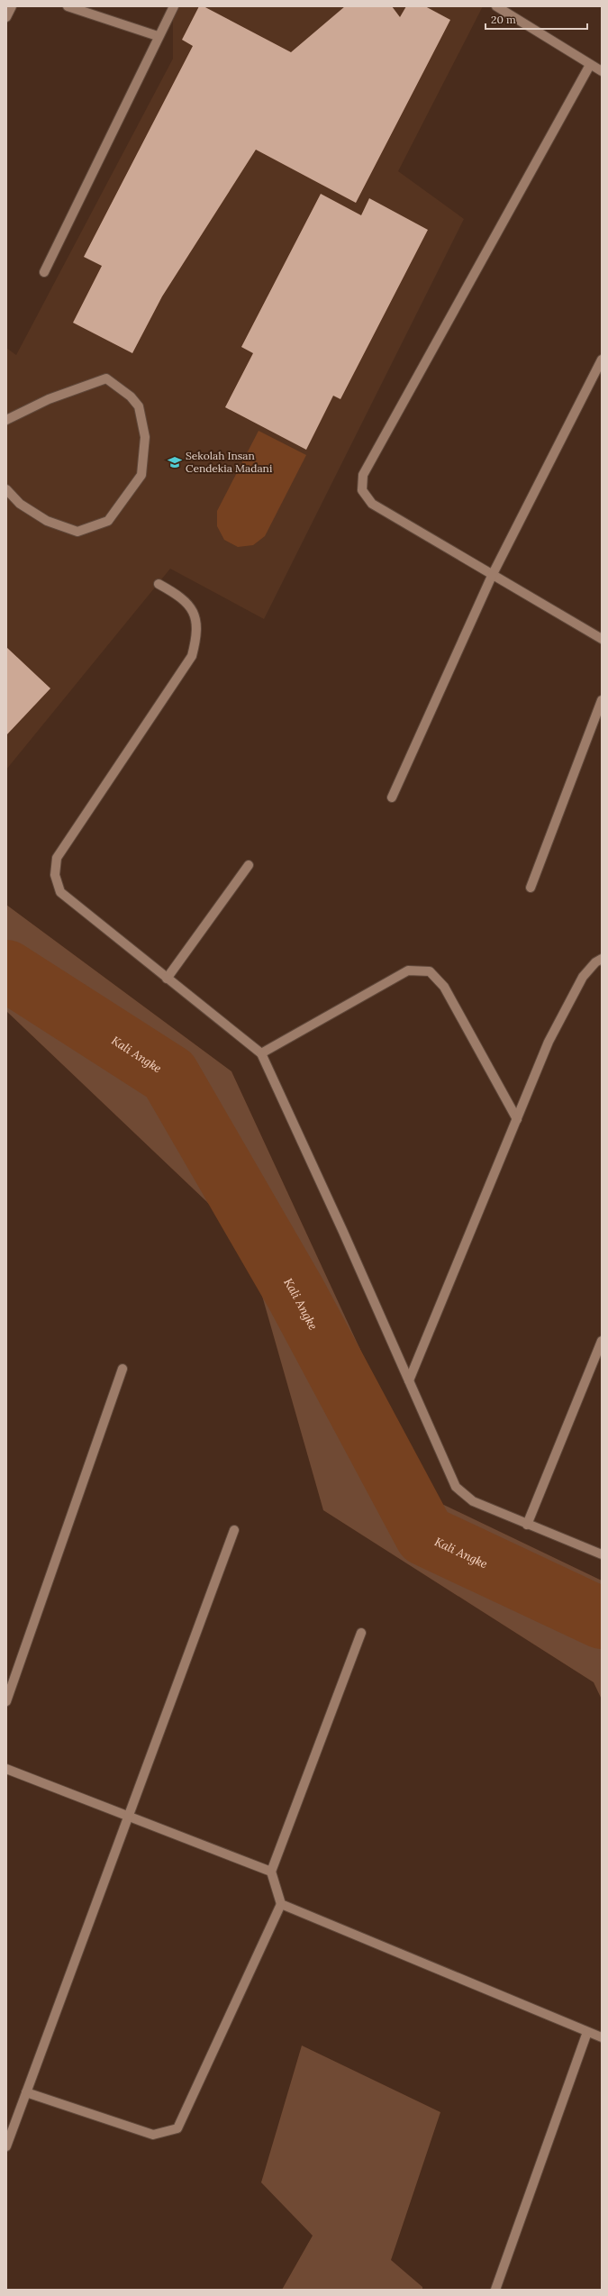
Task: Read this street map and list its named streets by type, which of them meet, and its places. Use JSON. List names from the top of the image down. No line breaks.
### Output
{"water":["Kali Angke"],"places":{"school or university":["Sekolah Insan Cendekia Madani"]},"scale_bar":"20 m"}
